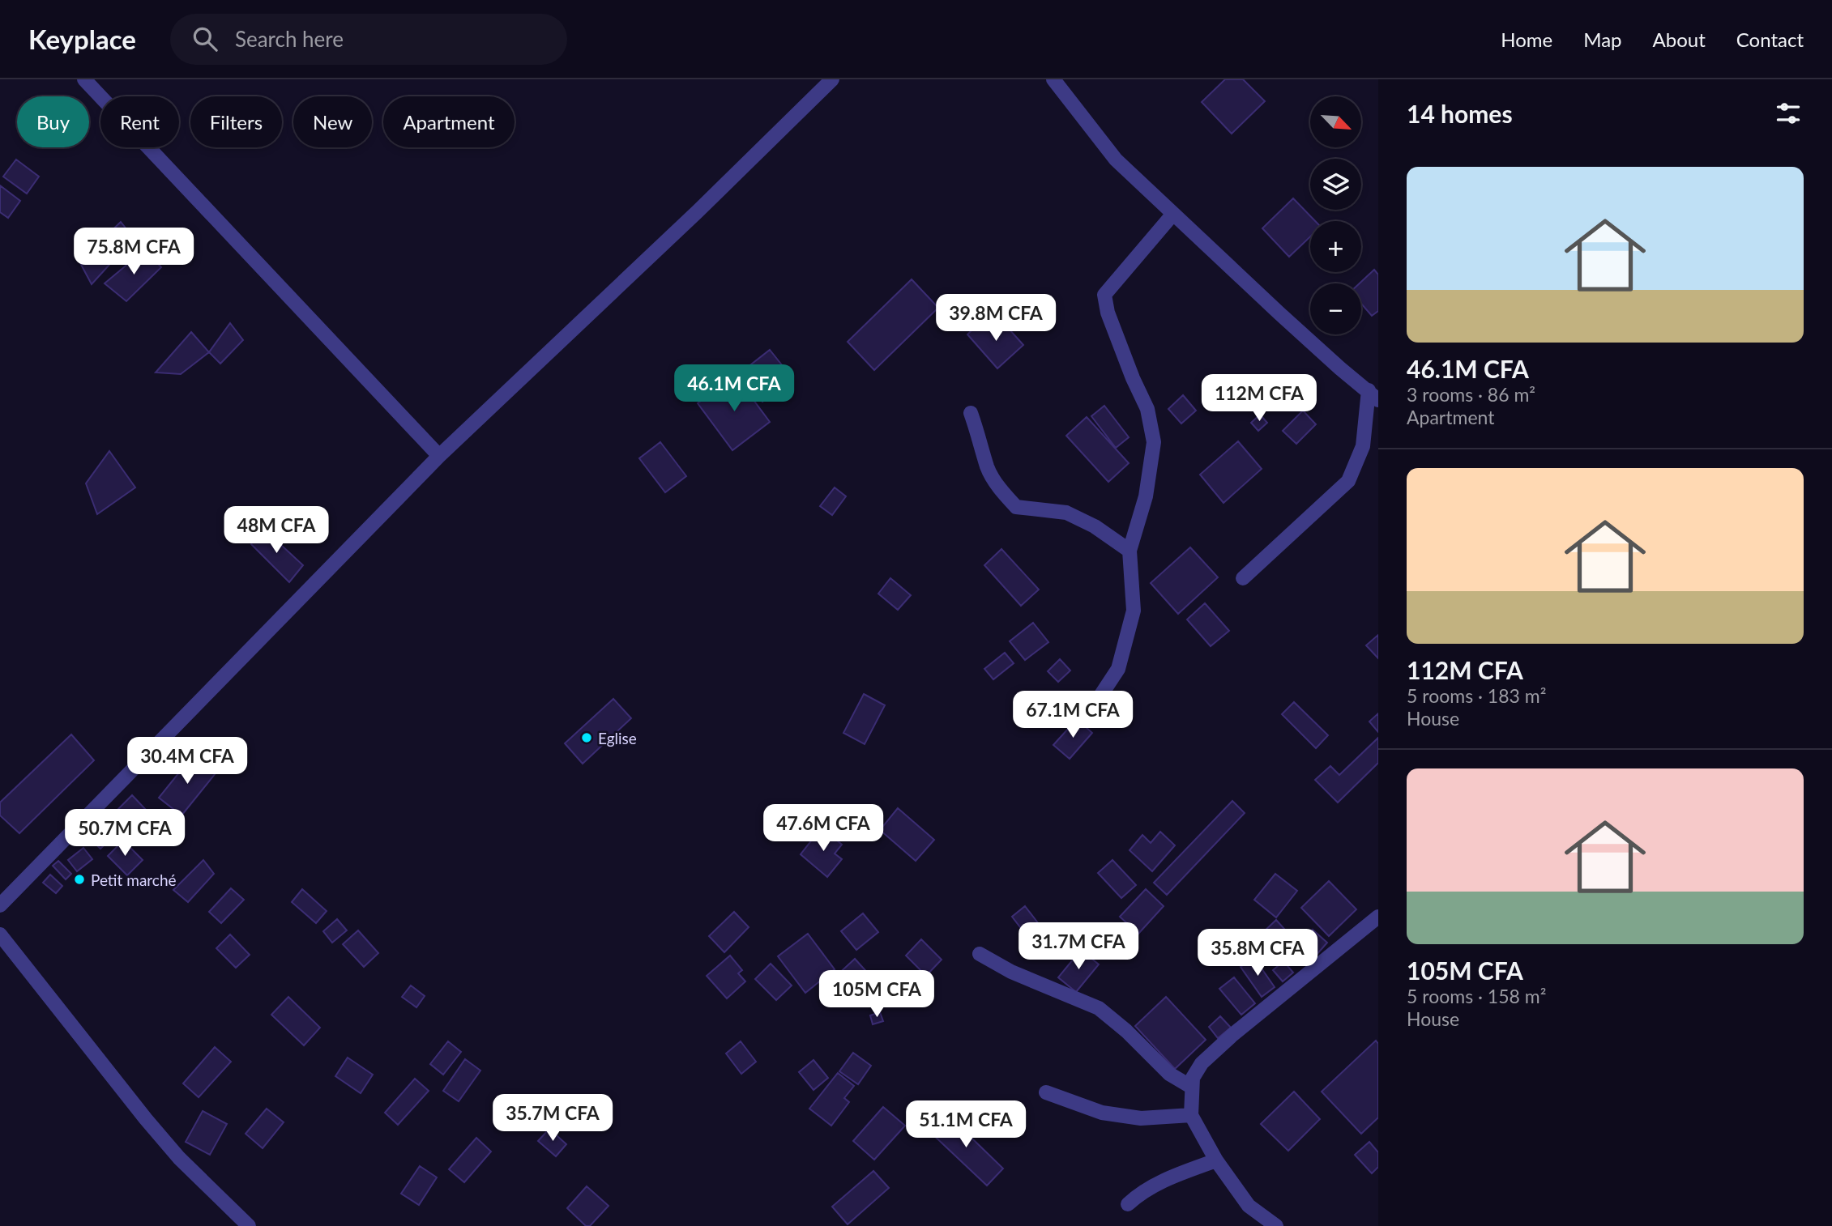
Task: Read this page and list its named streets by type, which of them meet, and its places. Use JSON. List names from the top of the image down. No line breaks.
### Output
{"places":["Eglise","Petit marché"],"north":"bottom right","page":{"header":"Keyplace","search":"Search here","nav":["Home","Map","About","Contact"],"heading":"14 homes","map_buttons":["+","−"],"chip":["Buy","Rent","Filters","New","Apartment"],"list":[{"name":"46.1M CFA","note":"3 rooms · 86 m² · Apartment"},{"name":"112M CFA","note":"5 rooms · 183 m² · House"},{"name":"105M CFA","note":"5 rooms · 158 m² · House"}],"price":["75.8M CFA","39.8M CFA","46.1M CFA","112M CFA","48M CFA","67.1M CFA","30.4M CFA","47.6M CFA","50.7M CFA","31.7M CFA","35.8M CFA","105M CFA","35.7M CFA","51.1M CFA"]}}
